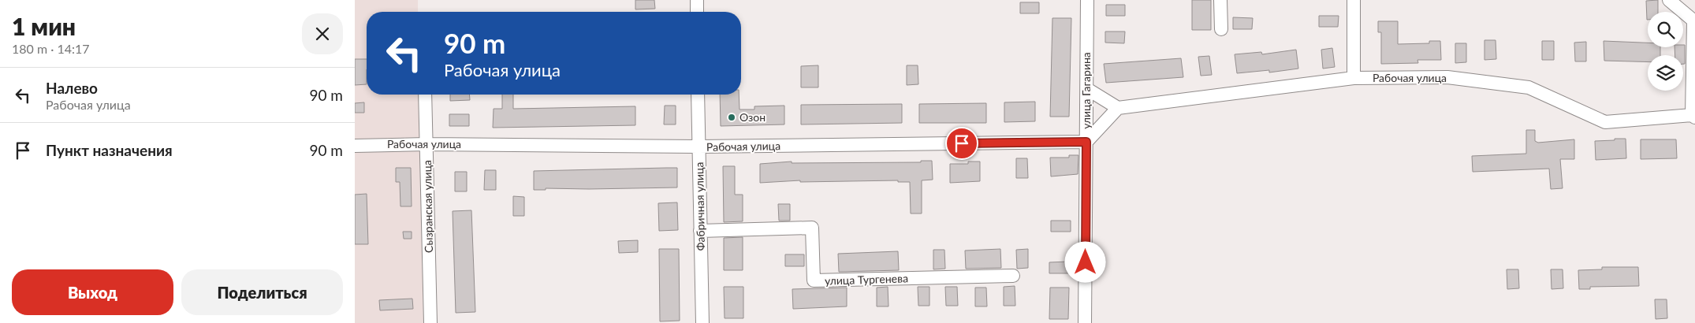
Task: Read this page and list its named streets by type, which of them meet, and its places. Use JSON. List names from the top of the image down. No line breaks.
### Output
{"streets":{"street":["Рабочая улица","улица Гагарина","Сызранская улица","Фабричная улица","улица Тургенева"]},"crossings":[["Рабочая улица","улица Гагарина"],["Рабочая улица","Сызранская улица"],["Рабочая улица","Фабричная улица"],["Фабричная улица","улица Тургенева"]],"places":["Озон"],"page":{"heading":["1 мин","180 m · 14:17"],"turn":["90 m","Рабочая улица"],"list":[{"name":"Налево","note":"Рабочая улица","value":"90 m"},{"name":"Пункт назначения","value":"90 m"}],"buttons":["Выход","Поделиться"]}}
